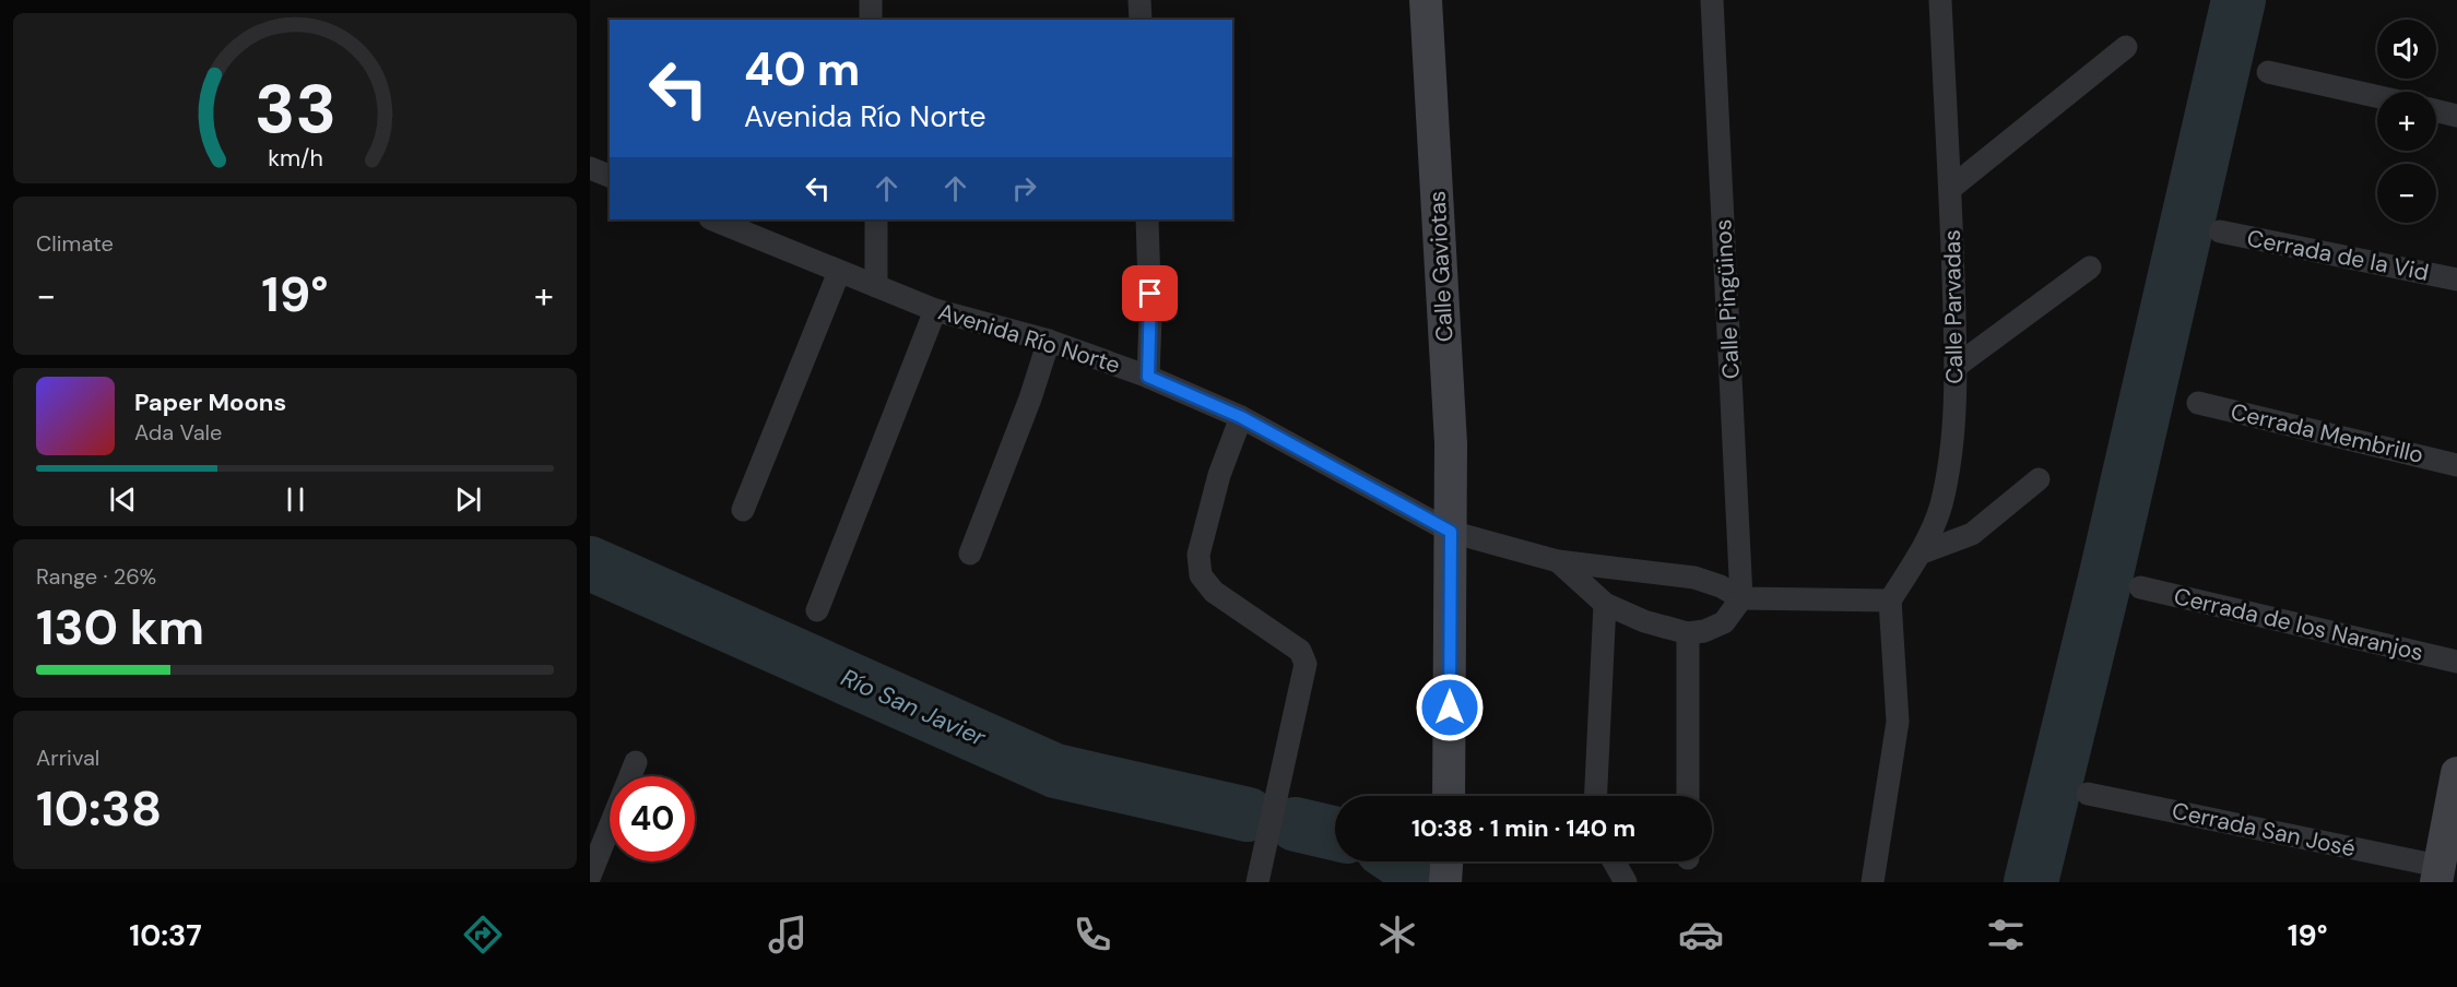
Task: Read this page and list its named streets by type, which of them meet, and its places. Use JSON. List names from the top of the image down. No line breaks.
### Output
{"streets":{"street":["Cerrada de la Vid","Calle Gaviotas","Calle Pingüinos","Calle Parvadas","Avenida Río Norte","Cerrada Membrillo","Cerrada de los Naranjos","Cerrada San José"]},"crossings":[["Calle Gaviotas","Avenida Río Norte"],["Calle Pingüinos","Avenida Río Norte"],["Calle Parvadas","Avenida Río Norte"]],"water":["Río San Javier"],"page":{"map_buttons":["+","−"],"turn":["40 m","Avenida Río Norte"],"tile":["Climate",["Range · 26%","130 km"],["Arrival","10:38"]],"heat":["−","19°","+"],"song":["Paper Moons","Ada Vale"],"limit":"40","trip":"10:38 · 1 min · 140 m","tabs":["10:37","19°"],"gauge":["33","km/h"]}}
